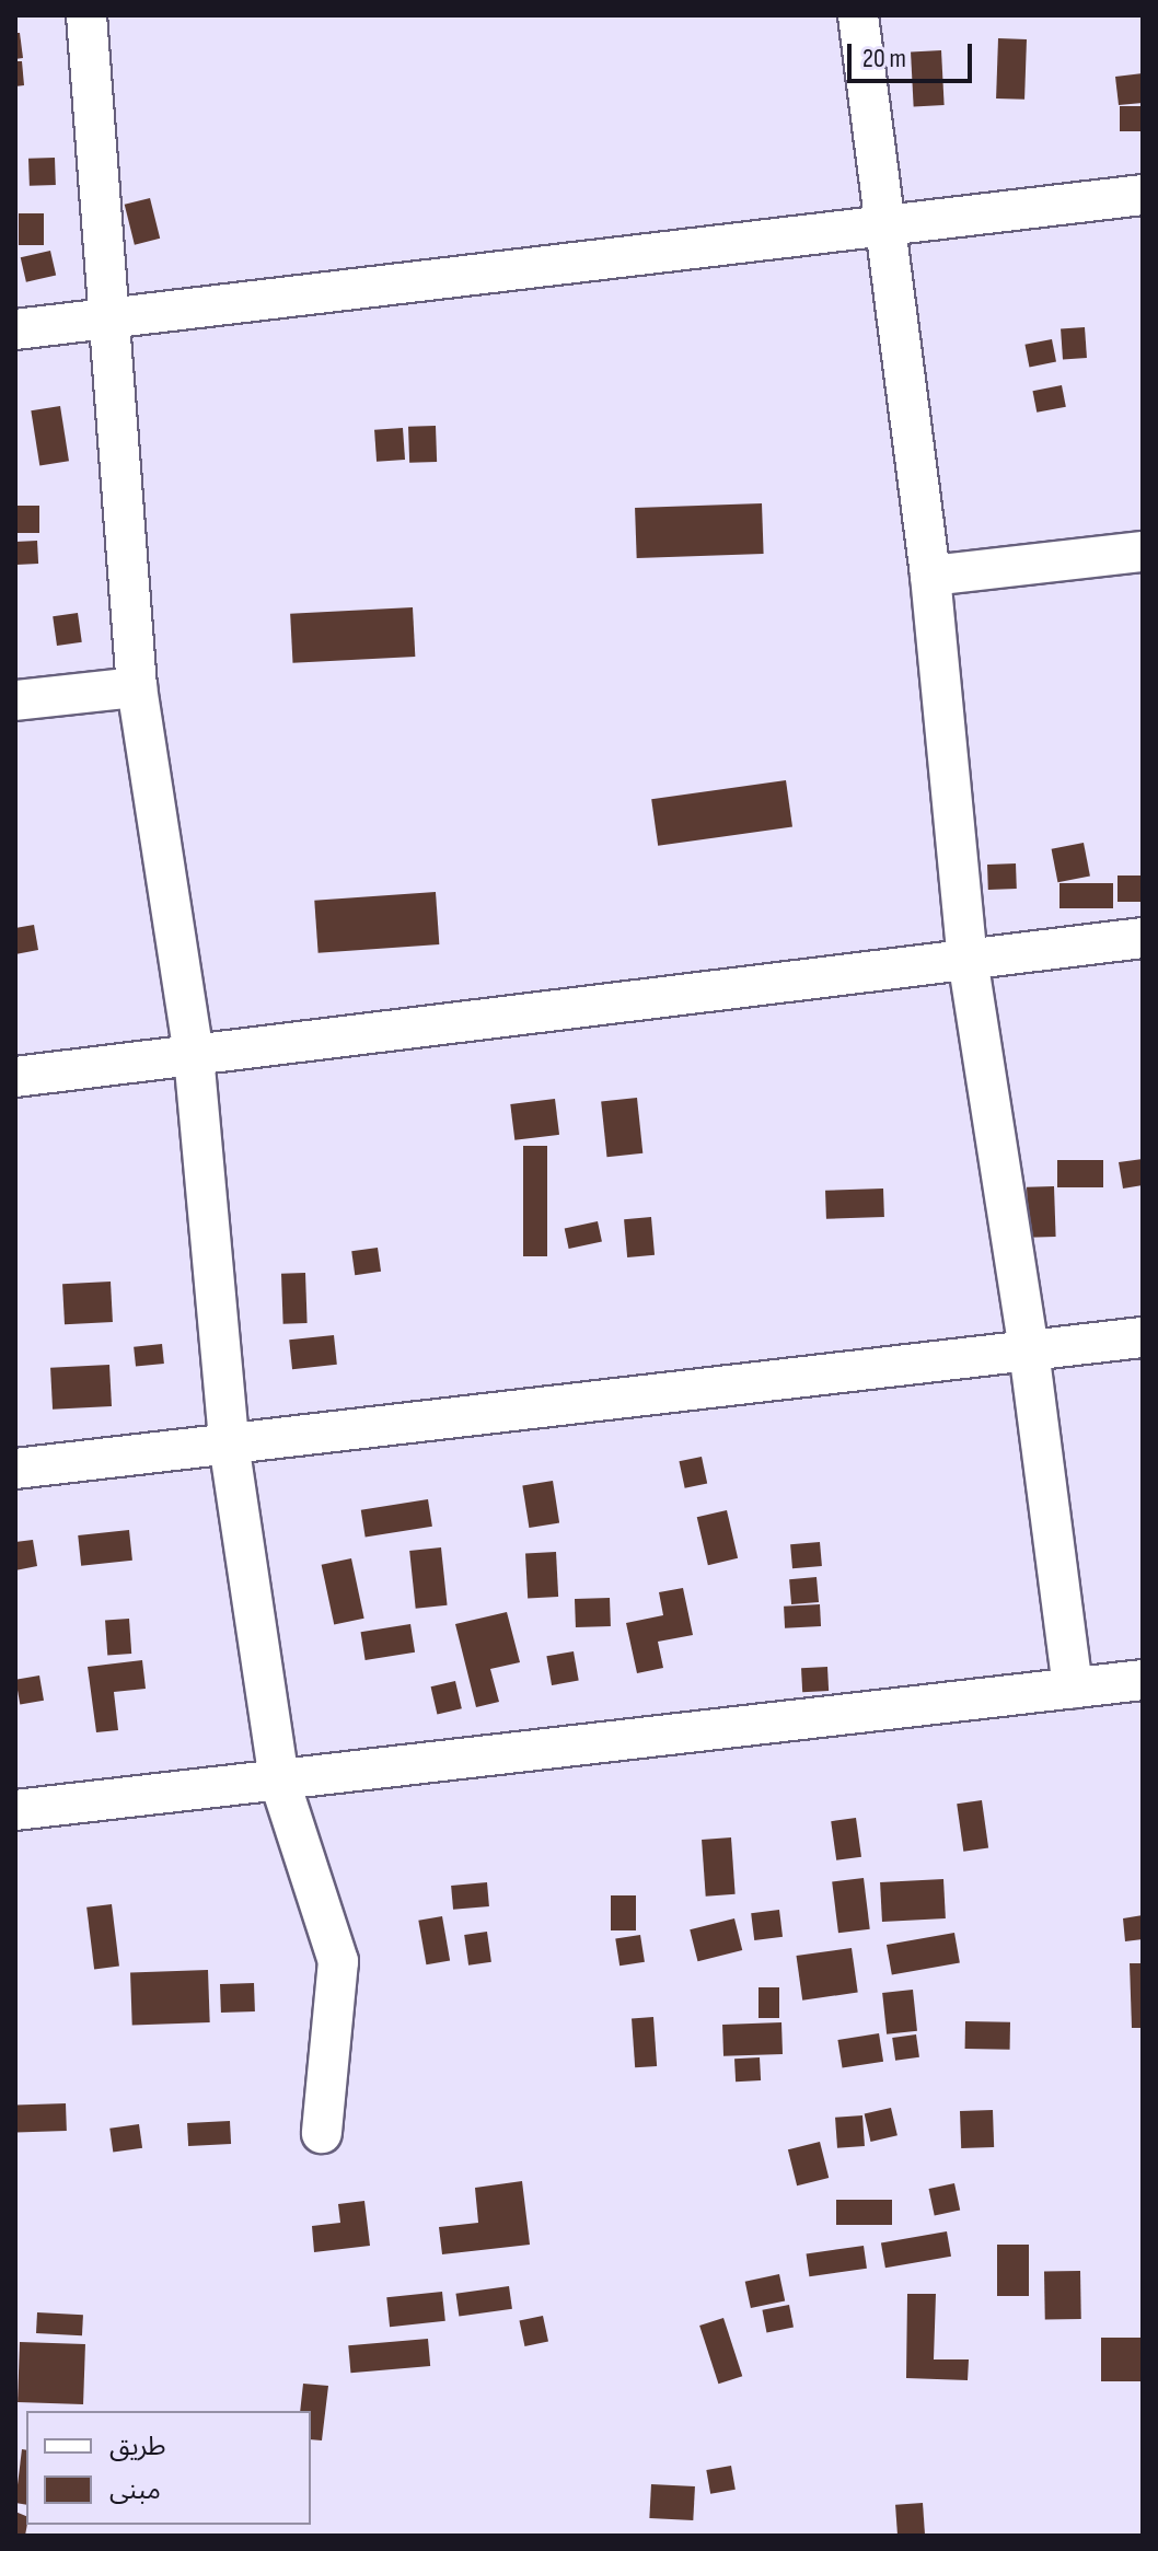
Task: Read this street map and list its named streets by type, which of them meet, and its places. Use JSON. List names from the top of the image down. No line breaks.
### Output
{"legend":["طريق","مبنى"],"scale_bar":"20 m"}
